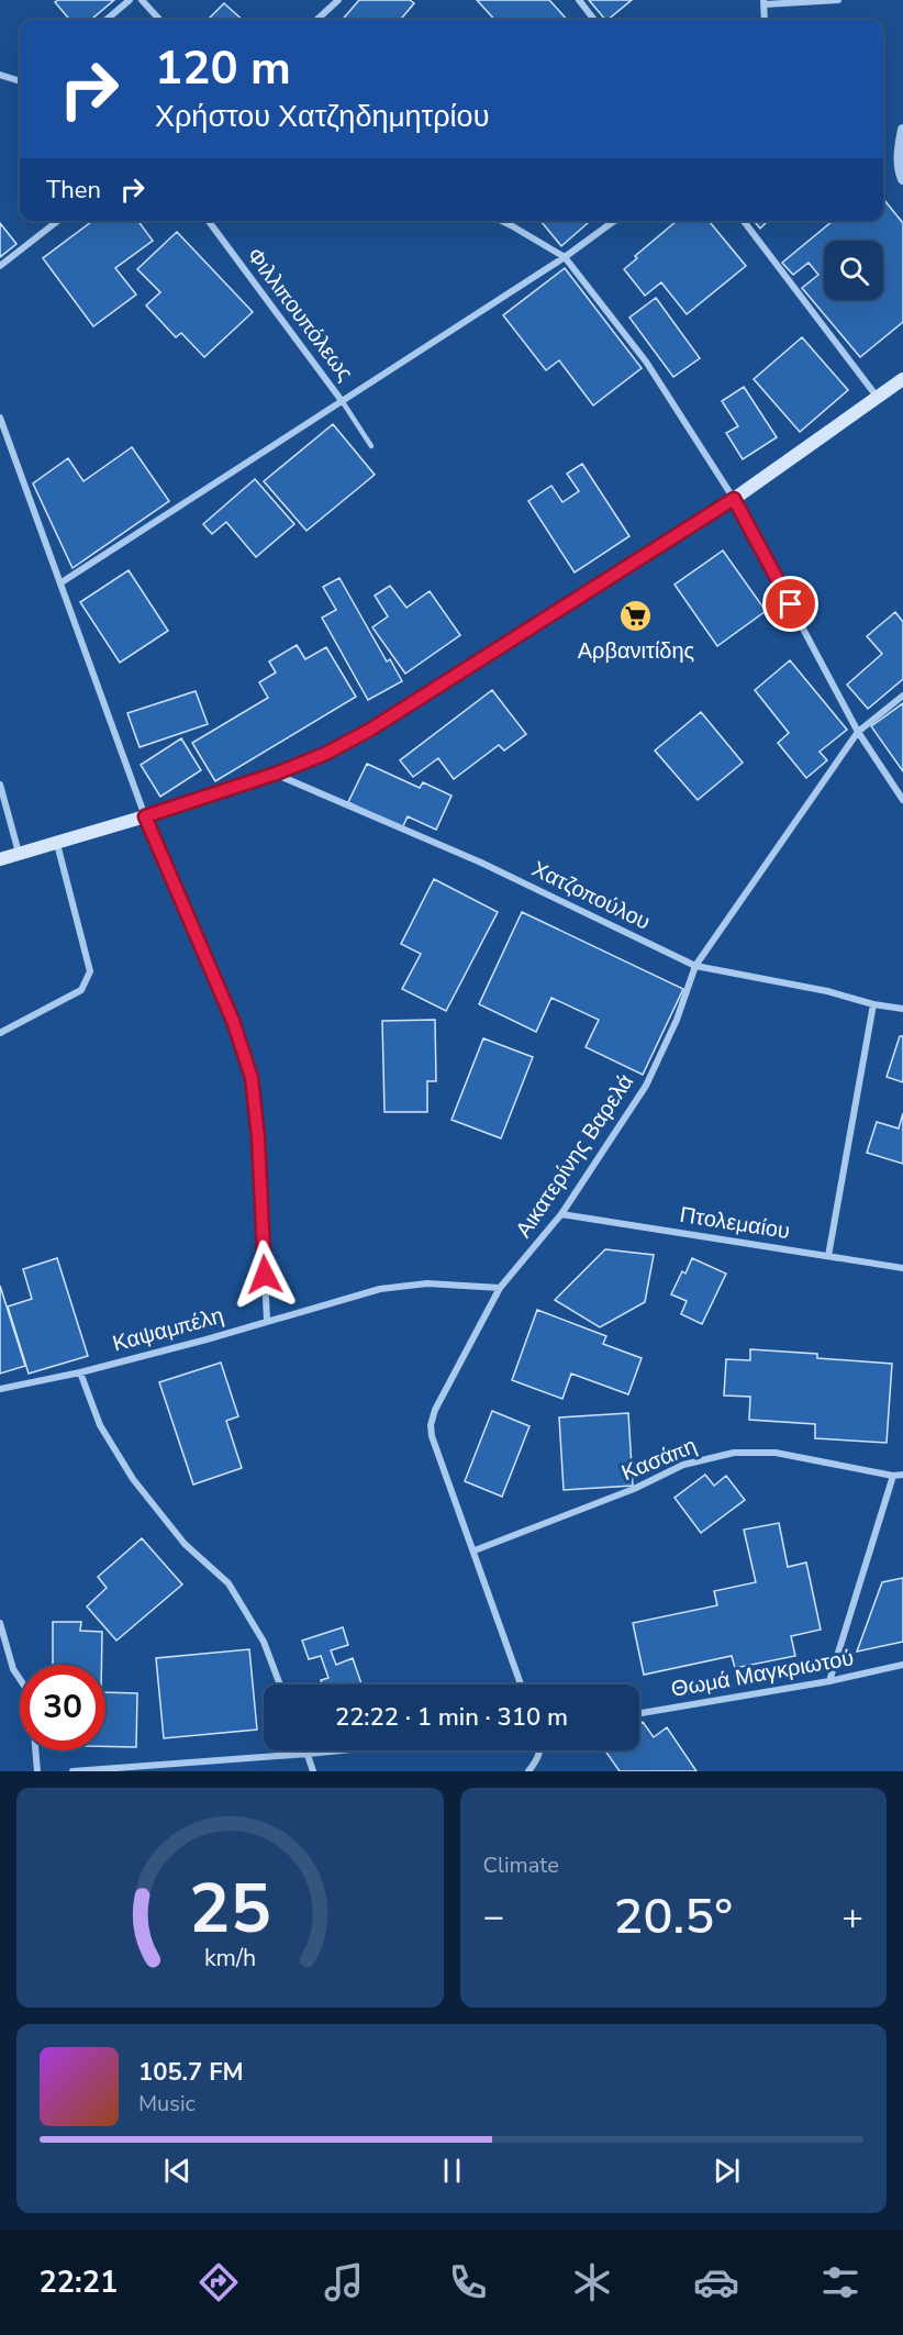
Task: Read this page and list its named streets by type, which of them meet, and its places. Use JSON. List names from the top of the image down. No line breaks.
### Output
{"streets":{"street":["Φιλλιπουπόλεως","Χατζοπούλου","Αικατερίνης Βαρελά","Πτολεμαίου","Καψαμπέλη","Κασάπη","Θωμά Μαγκριωτού"]},"crossings":[["Χατζοπούλου","Αικατερίνης Βαρελά"],["Αικατερίνης Βαρελά","Πτολεμαίου"],["Αικατερίνης Βαρελά","Καψαμπέλη"],["Αικατερίνης Βαρελά","Κασάπη"]],"places":{"supermarket":["Αρβανιτίδης"]},"page":{"turn":["120 m","Χρήστου Χατζηδημητρίου"],"then":"Then","limit":"30","trip":"22:22 · 1 min · 310 m","tile":"Climate","heat":["−","20.5°","+"],"song":["105.7 FM","Music"],"tabs":"22:21","gauge":["25","km/h"]}}
